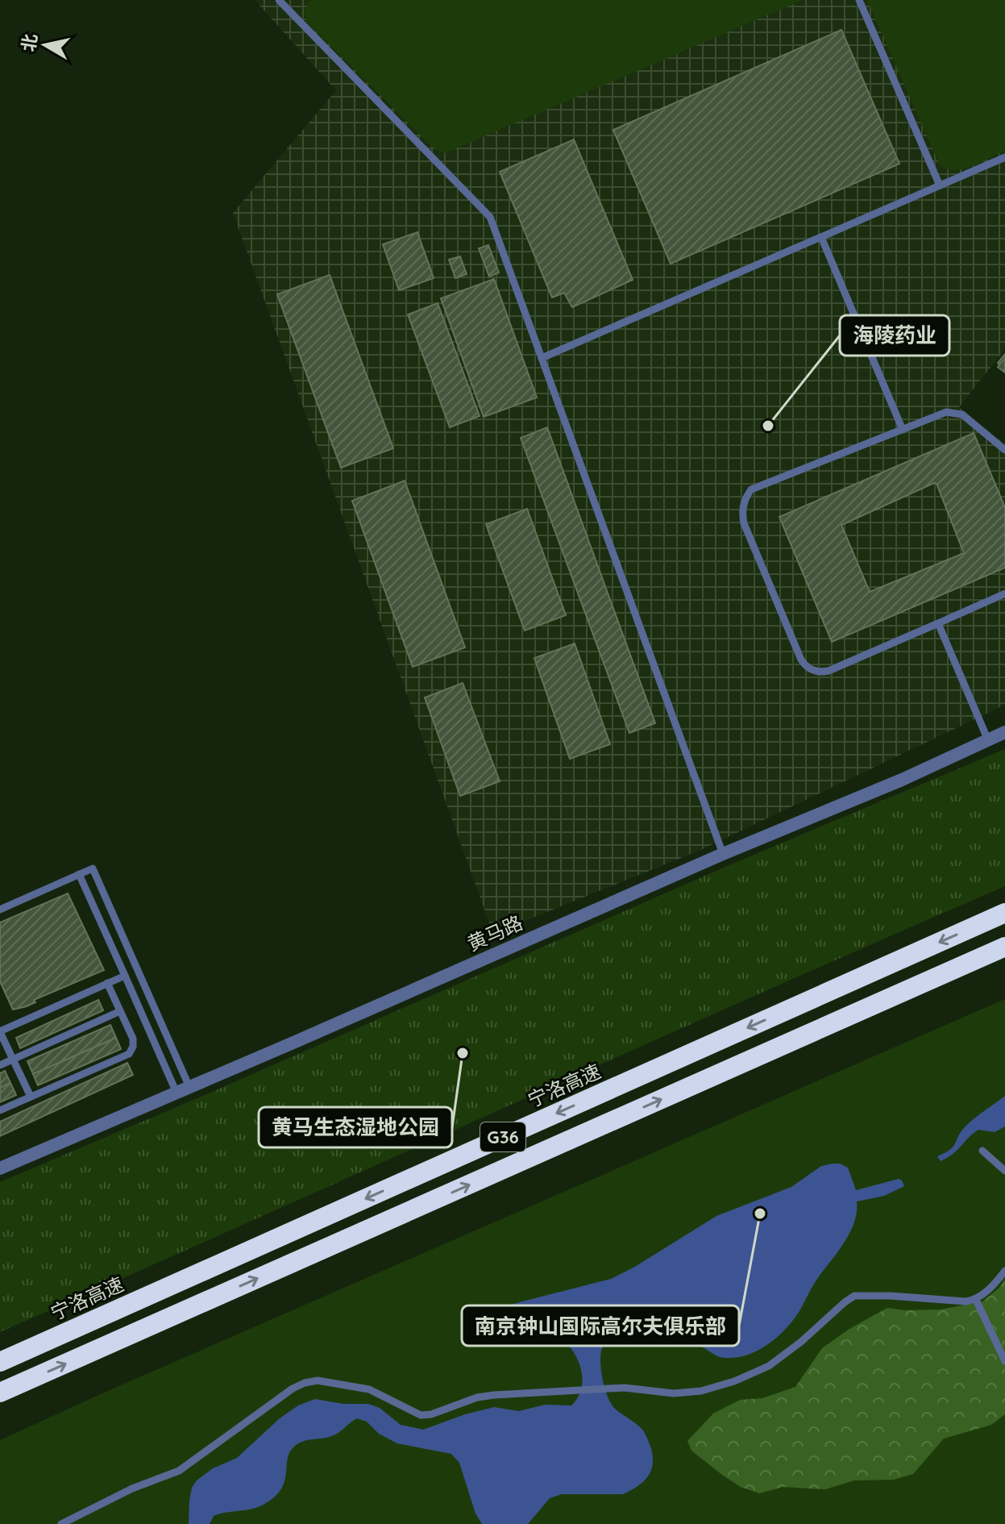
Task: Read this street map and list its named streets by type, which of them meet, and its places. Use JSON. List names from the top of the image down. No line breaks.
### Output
{"streets":{"highway":["宁洛高速","G36"],"street":["黄马路"]},"places":["海陵药业","黄马生态湿地公园","南京钟山国际高尔夫俱乐部"],"north":"left"}
